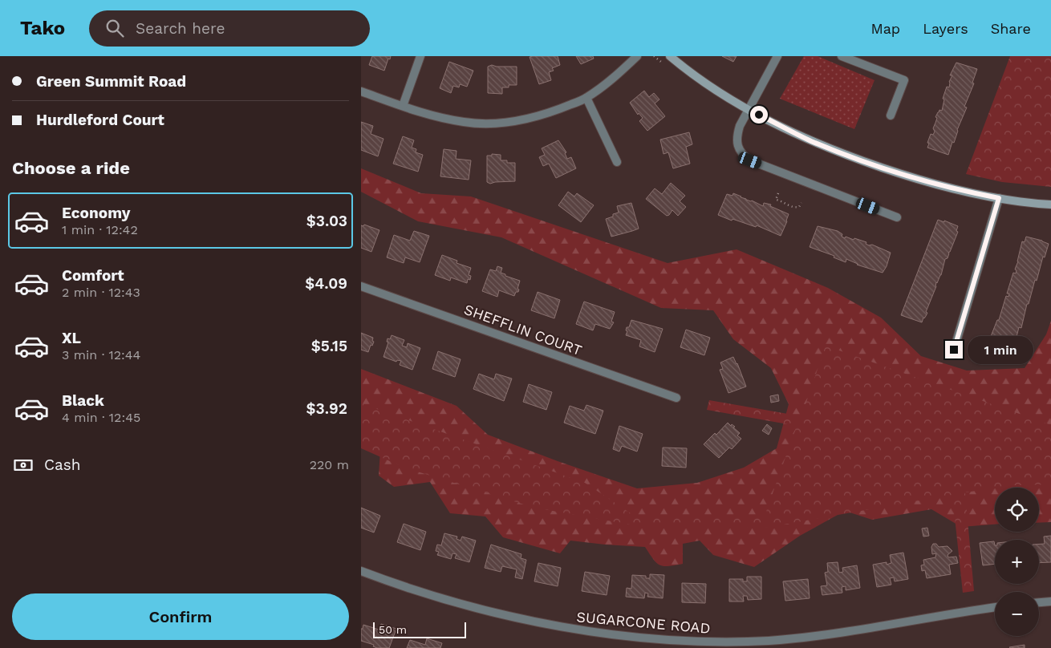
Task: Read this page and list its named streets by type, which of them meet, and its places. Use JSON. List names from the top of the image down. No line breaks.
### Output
{"streets":{"street":["SHEFFLIN COURT","SUGARCONE ROAD"]},"scale_bar":"50 m","page":{"header":"Tako","search":"Search here","nav":["Map","Layers","Share"],"banner":["Green Summit Road","Hurdleford Court"],"heading":"Choose a ride","list":[{"name":"Economy","note":"1 min · 12:42","value":"$3.03"},{"name":"Comfort","note":"2 min · 12:43","value":"$4.09"},{"name":"XL","note":"3 min · 12:44","value":"$5.15"},{"name":"Black","note":"4 min · 12:45","value":"$3.92"}],"bubble":"1 min","pay":["Cash","220 m"],"map_buttons":["+","−"],"buttons":"Confirm","scale":"50 m"}}
